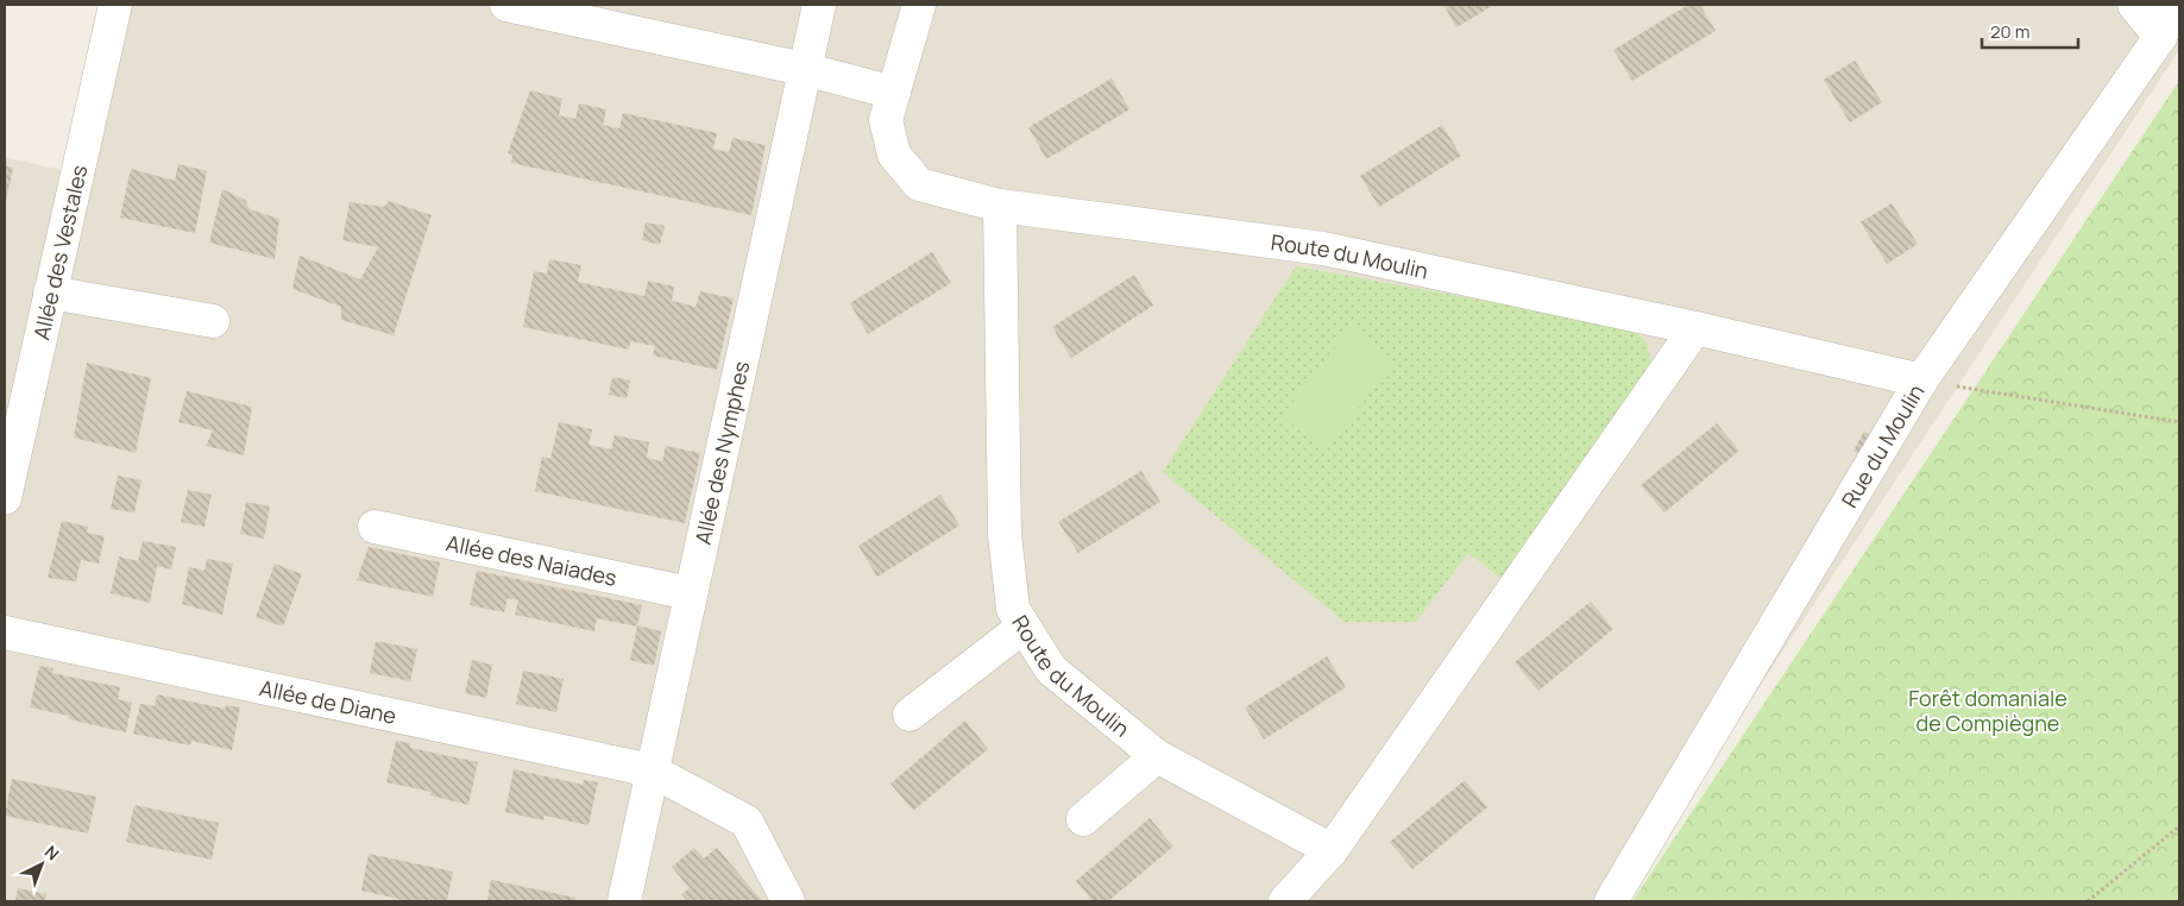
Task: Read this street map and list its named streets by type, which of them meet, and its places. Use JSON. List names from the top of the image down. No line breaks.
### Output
{"streets":{"street":["Allée des Vestales","Route du Moulin","Rue du Moulin","Allée des Nymphes","Allée des Naiades","Allée de Diane"]},"crossings":[["Route du Moulin","Rue du Moulin"],["Allée des Nymphes","Allée des Naiades"],["Allée des Nymphes","Allée de Diane"]],"parks":["Forêt domaniale de Compiègne"],"scale_bar":"20 m","north":"top right"}
